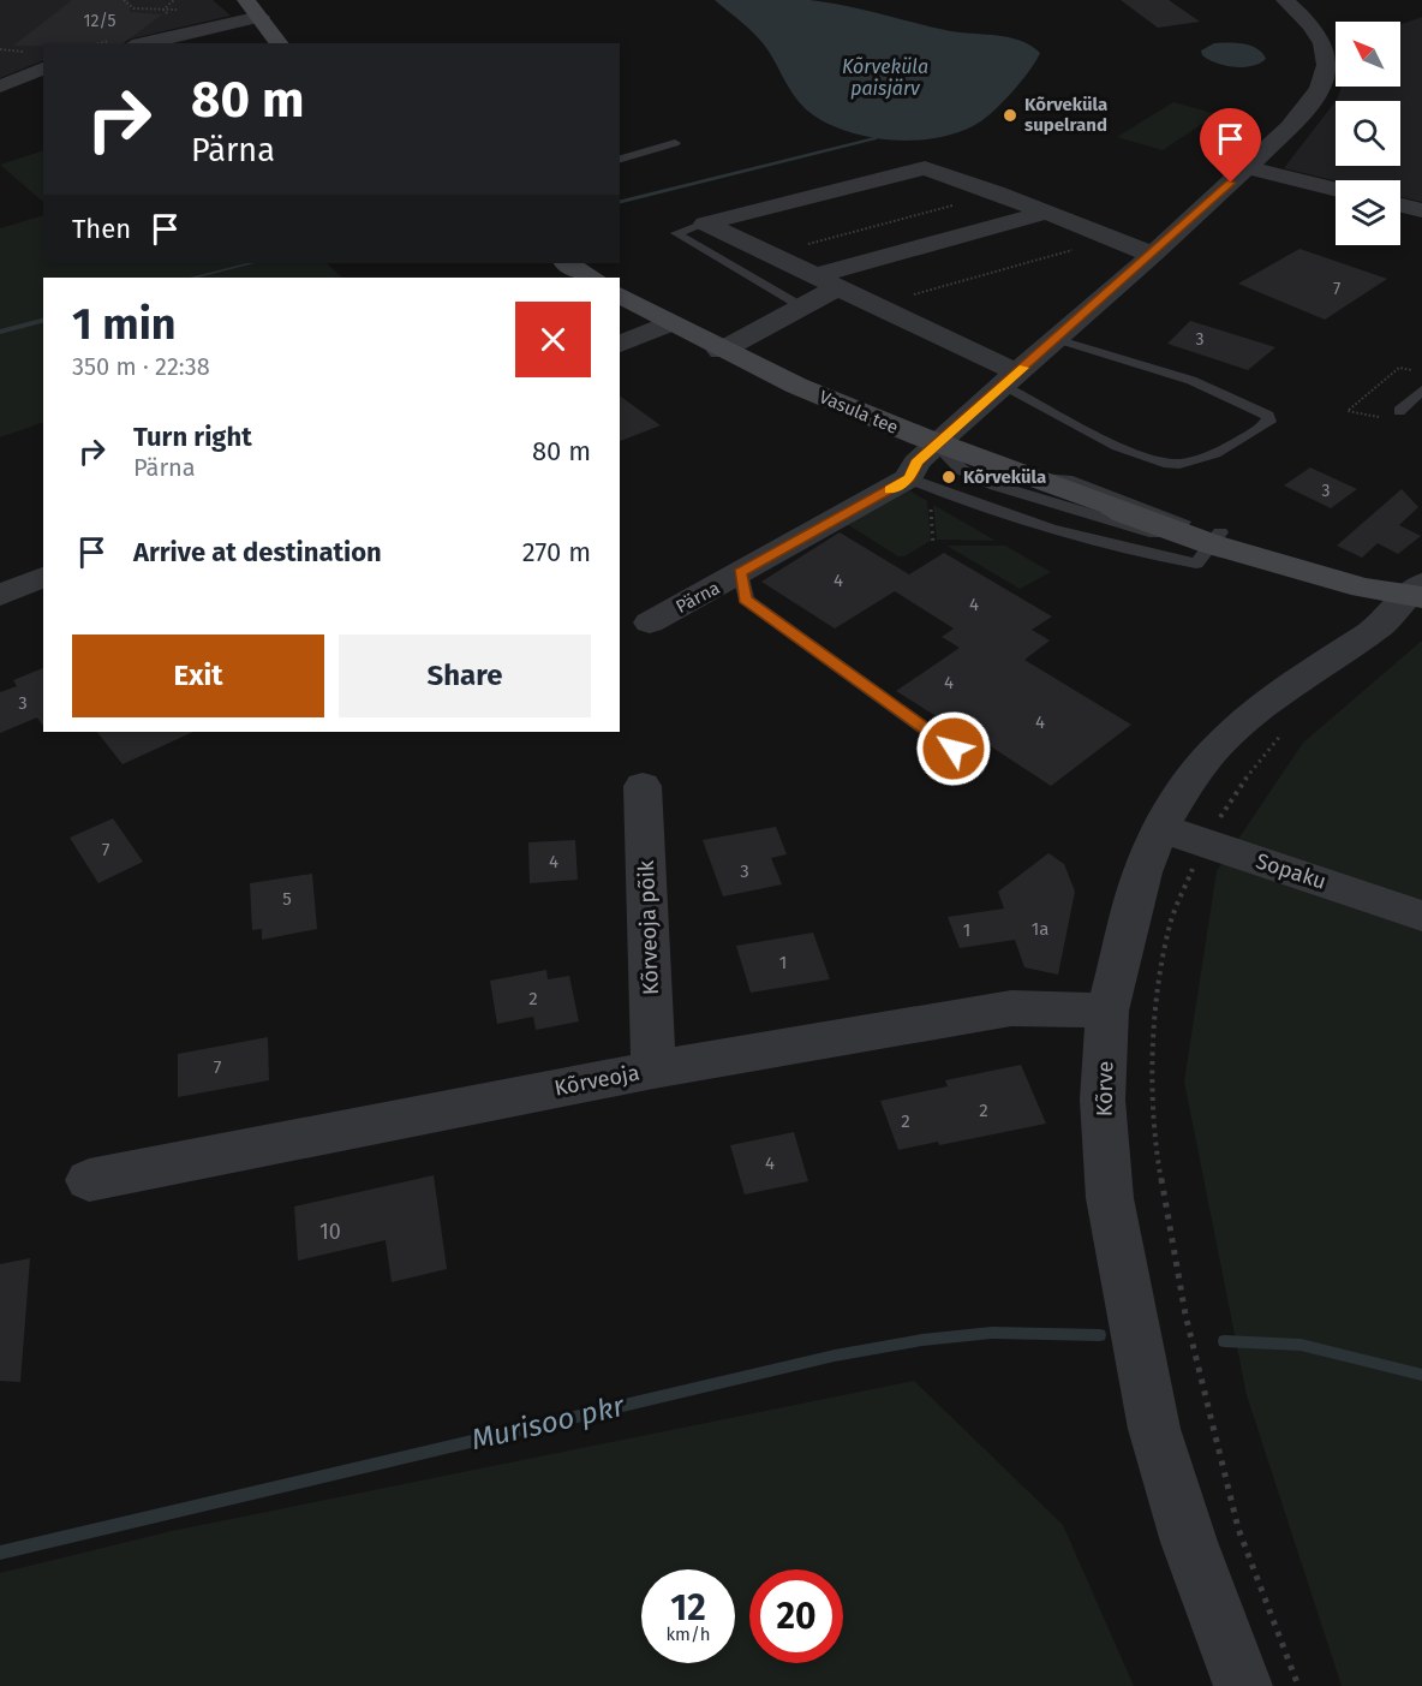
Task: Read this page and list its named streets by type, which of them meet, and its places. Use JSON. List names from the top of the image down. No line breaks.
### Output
{"streets":{"street":["Vasula tee","Pärna","Sopaku","Kõrveoja põik","Kõrveoja","Kõrve"]},"crossings":[["Vasula tee","Pärna"],["Vasula tee","Kõrve"],["Sopaku","Kõrve"],["Kõrveoja põik","Kõrveoja"],["Kõrveoja","Kõrve"]],"water":["Kõrveküla paisjärv","Murisoo pkr"],"places":["Kõrveküla supelrand","Kõrveküla"],"house_numbers":["12/5","7","3","3","4","4","4","3","4","7","4","3","5","1a","1","1","2","7","2","2","4","10"],"north":"top left","page":{"turn":["80 m","Pärna"],"then":"Then","heading":["1 min","350 m · 22:38"],"list":[{"name":"Turn right","note":"Pärna","value":"80 m"},{"name":"Arrive at destination","value":"270 m"}],"buttons":["Exit","Share"],"speed":"12 km/h","limit":"20"}}
